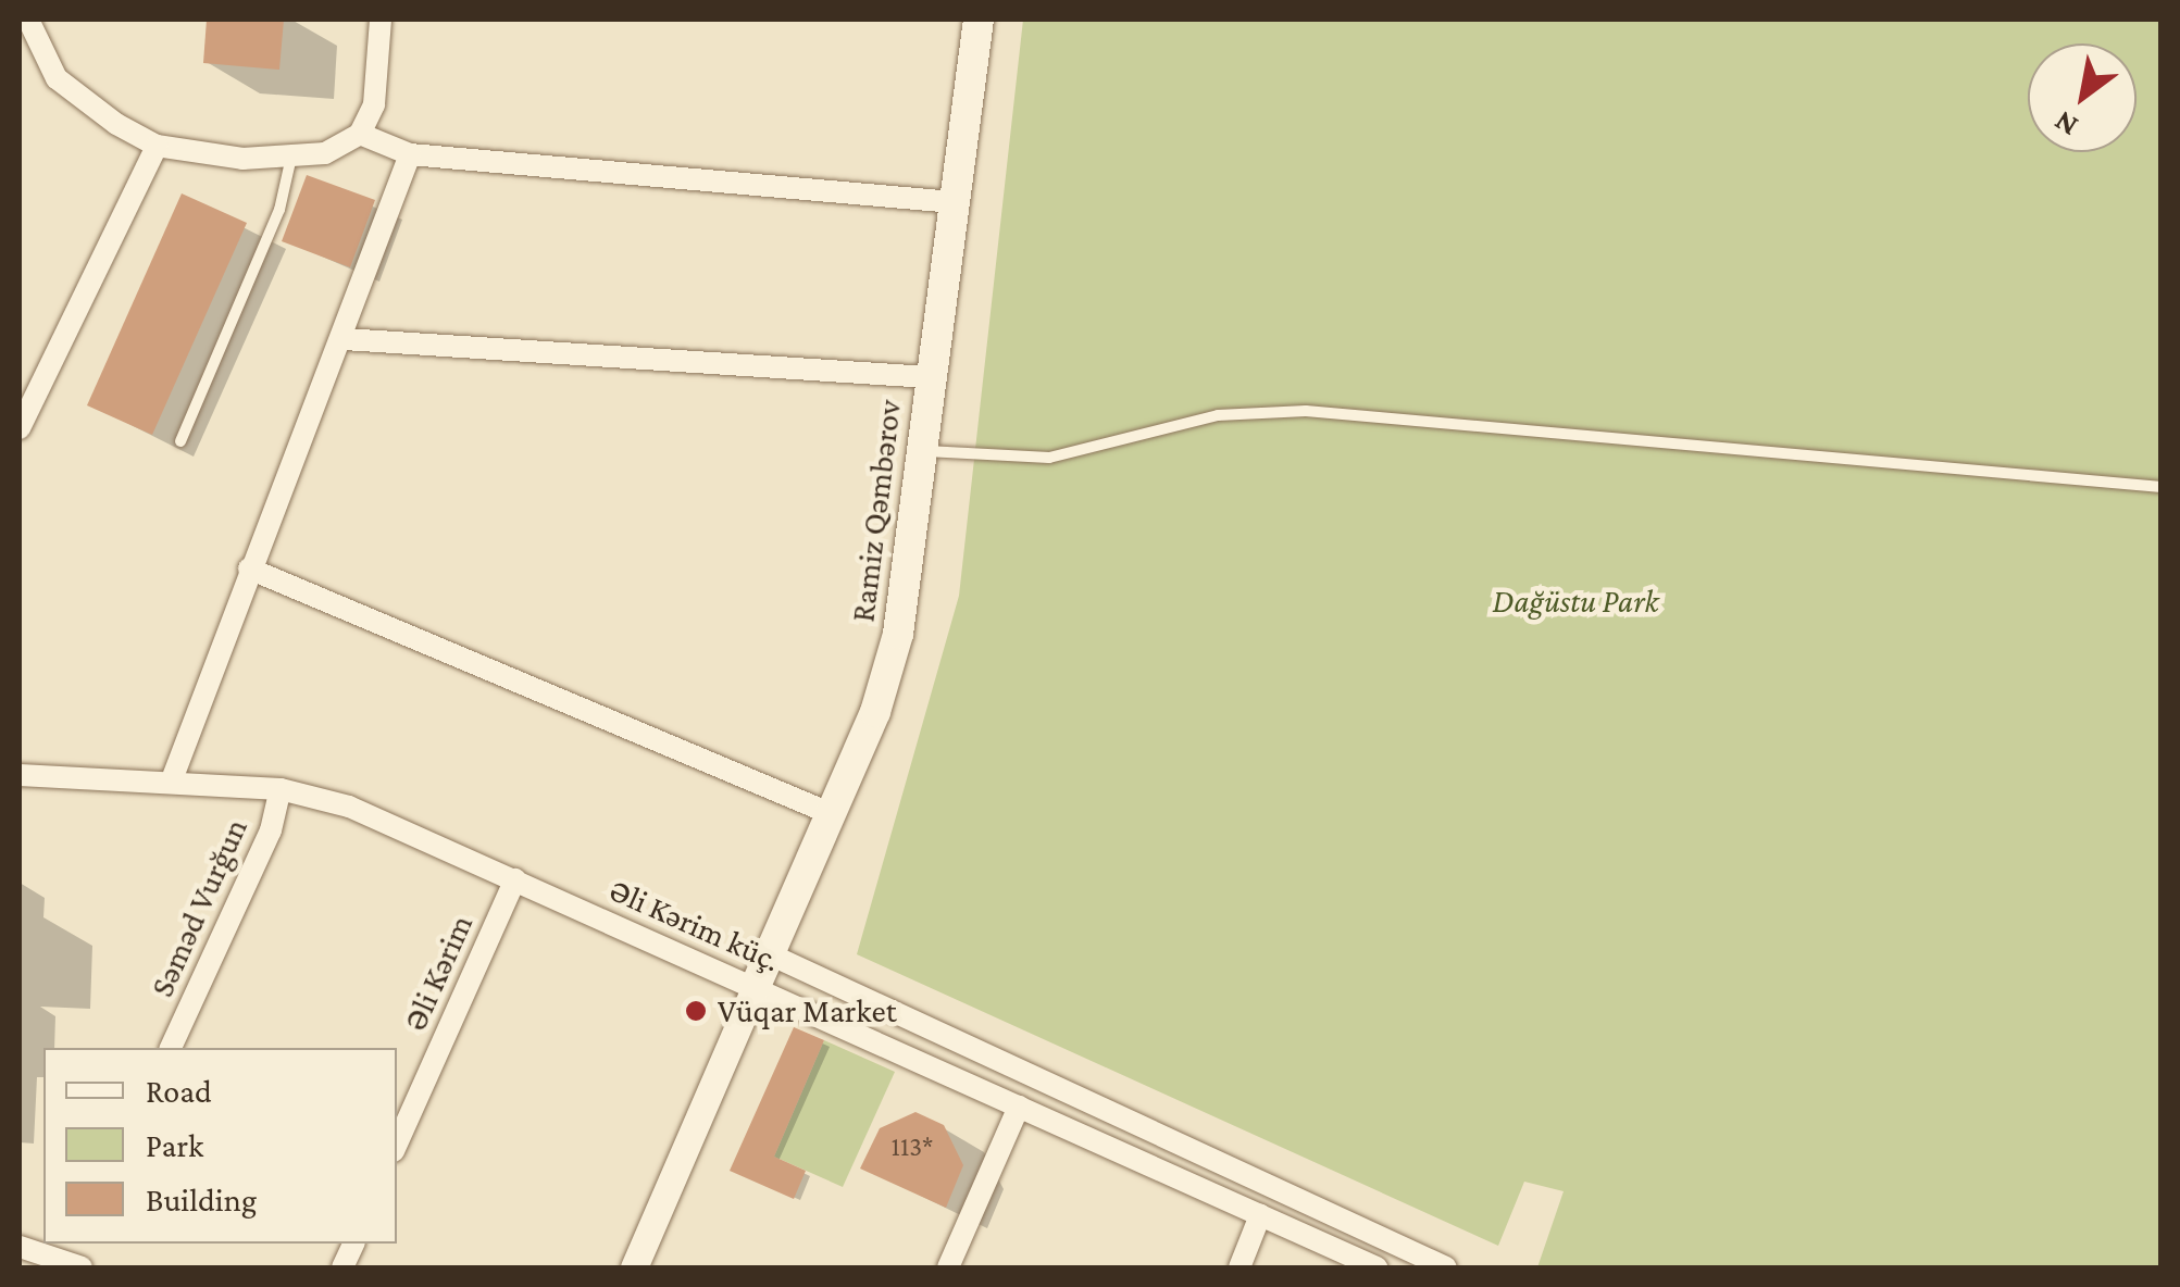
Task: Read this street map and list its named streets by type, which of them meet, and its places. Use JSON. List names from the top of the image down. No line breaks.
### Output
{"streets":{"main road":["Ramiz Qəmbərov"],"street":["Səməd Vurğun","Əli Kərim küç.","Əli Kərim"]},"crossings":[["Ramiz Qəmbərov","Əli Kərim küç."],["Səməd Vurğun","Əli Kərim küç."],["Əli Kərim küç.","Əli Kərim"]],"parks":["Dağüstu Park"],"places":["Vüqar Market"],"house_numbers":["113*"],"legend":["Road","Park","Building"],"north":"bottom left"}
